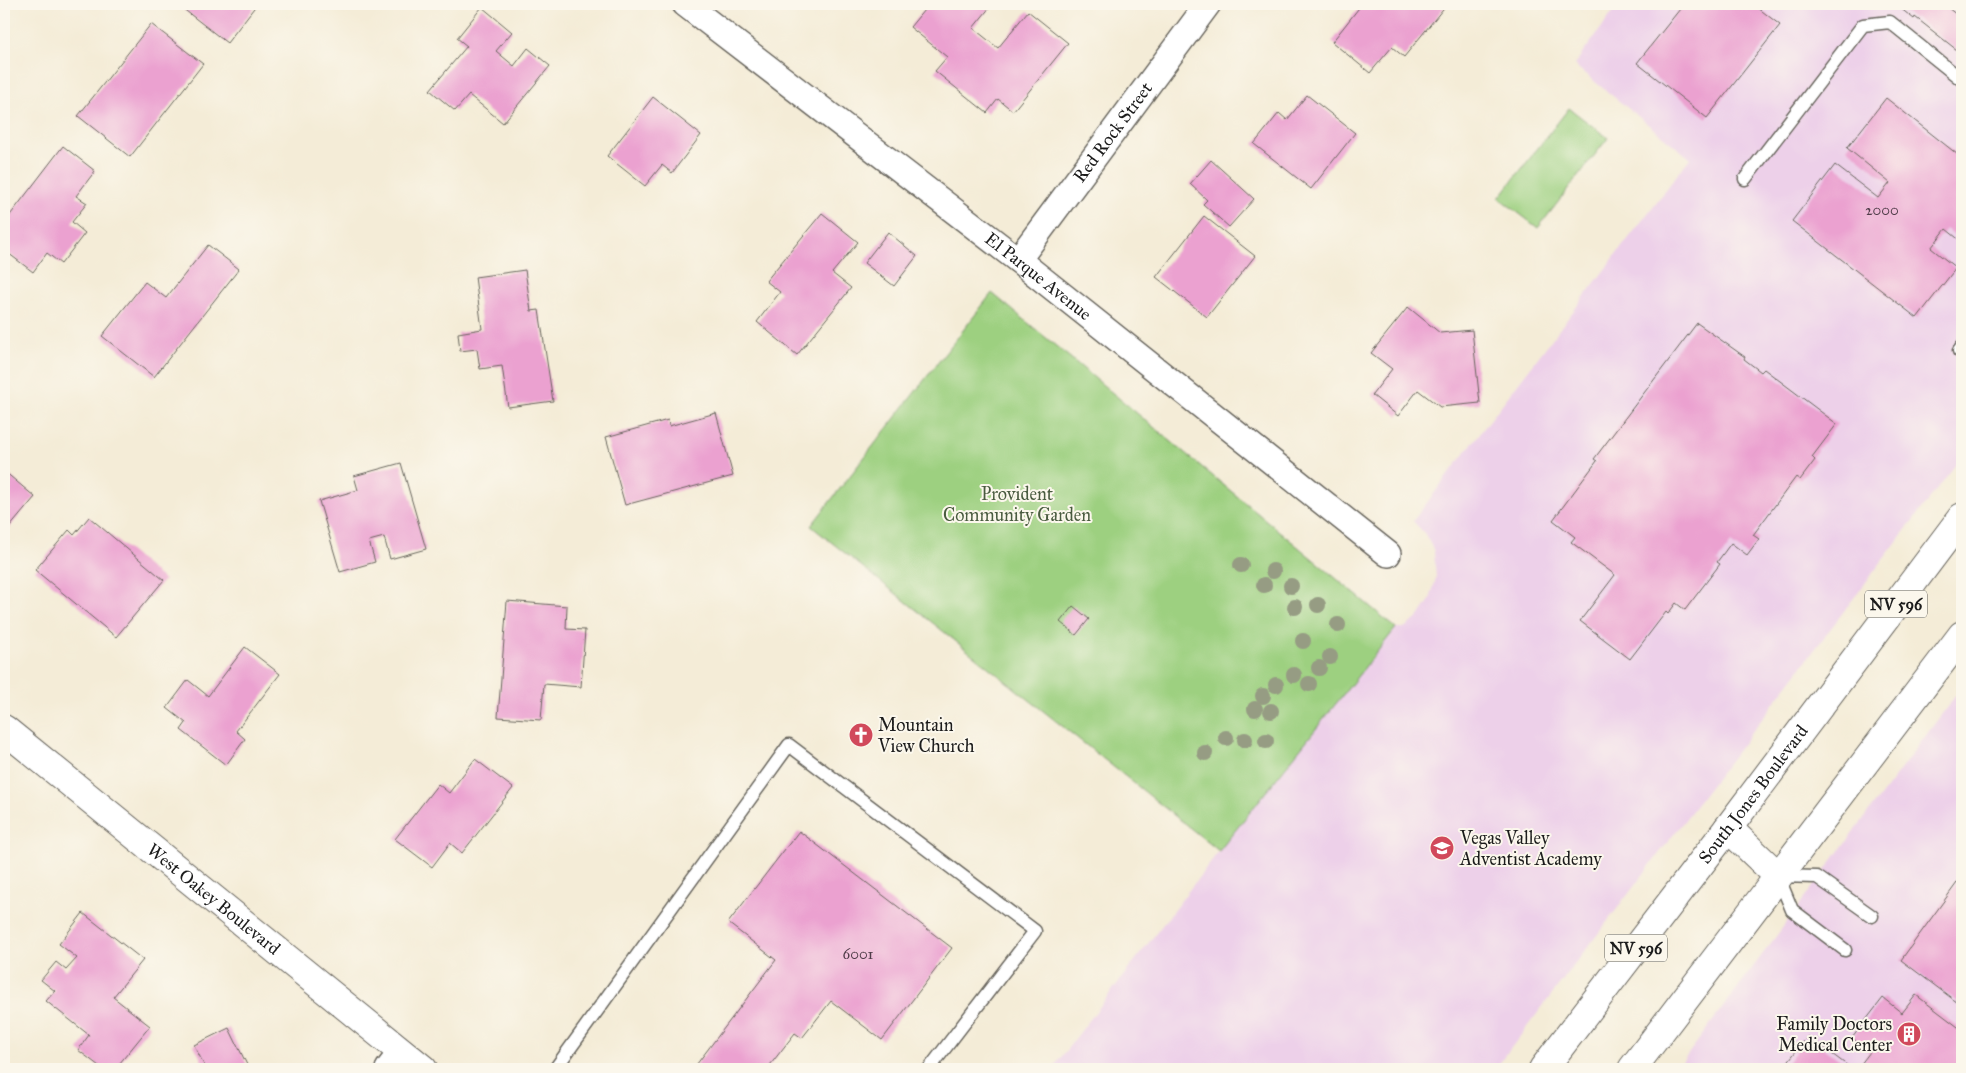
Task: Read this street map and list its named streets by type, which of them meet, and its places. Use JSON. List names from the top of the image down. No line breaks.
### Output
{"streets":{"main road":["NV 596","South Jones Boulevard","West Oakey Boulevard"],"street":["Red Rock Street","El Parque Avenue"]},"crossings":[["Red Rock Street","El Parque Avenue"]],"parks":["Provident Community Garden"],"places":{"church":["Mountain View Church"],"school or university":["Vegas Valley Adventist Academy"],"building":["Family Doctors Medical Center"]},"house_numbers":["2000","6001"]}
